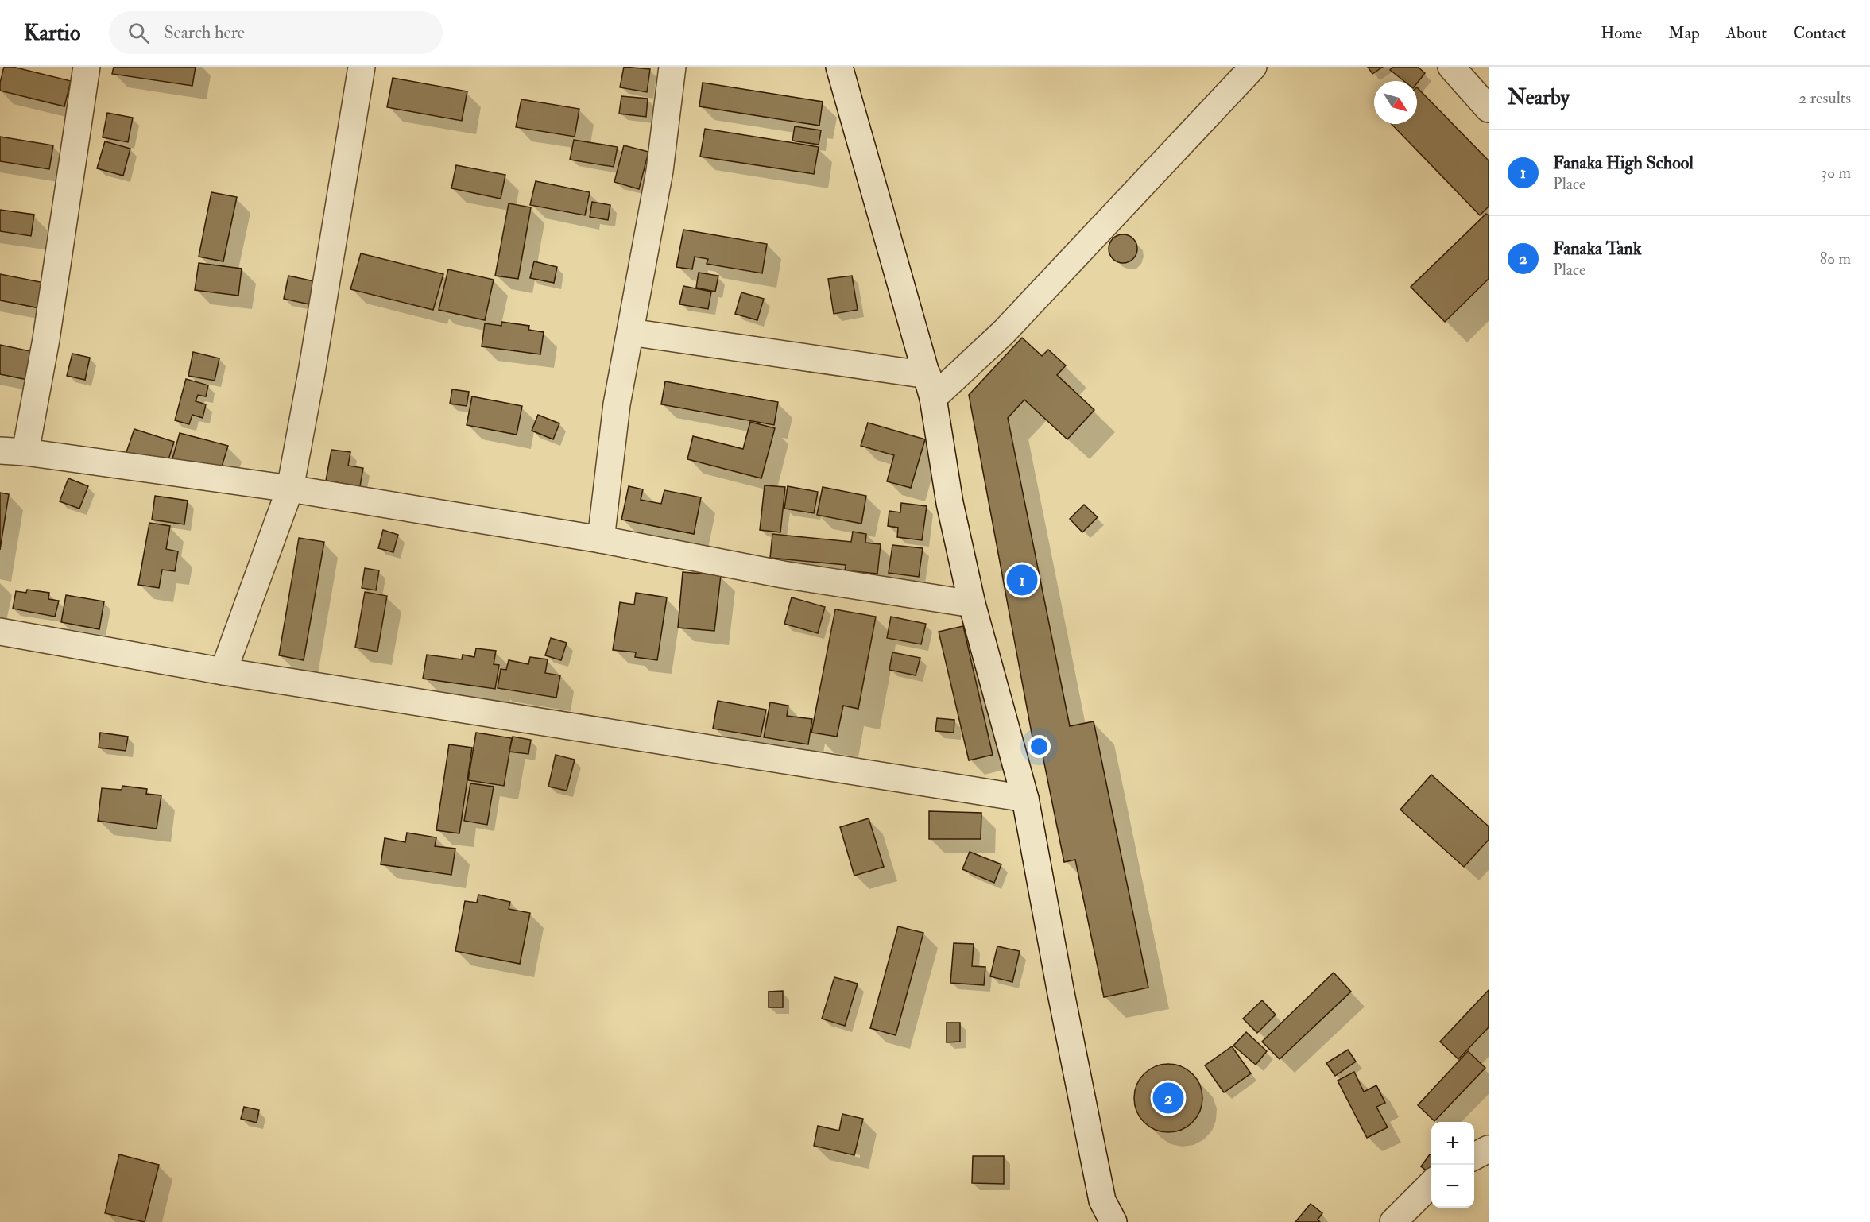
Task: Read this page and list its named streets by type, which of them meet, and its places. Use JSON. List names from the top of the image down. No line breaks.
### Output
{"north":"bottom right","page":{"header":"Kartio","search":"Search here","nav":["Home","Map","About","Contact"],"heading":["Nearby","2 results"],"list":[{"mark":"1","name":"Fanaka High School","note":"Place","value":"30 m"},{"mark":"2","name":"Fanaka Tank","note":"Place","value":"80 m"}],"pins":["1","2"],"map_buttons":["+","−"]}}
